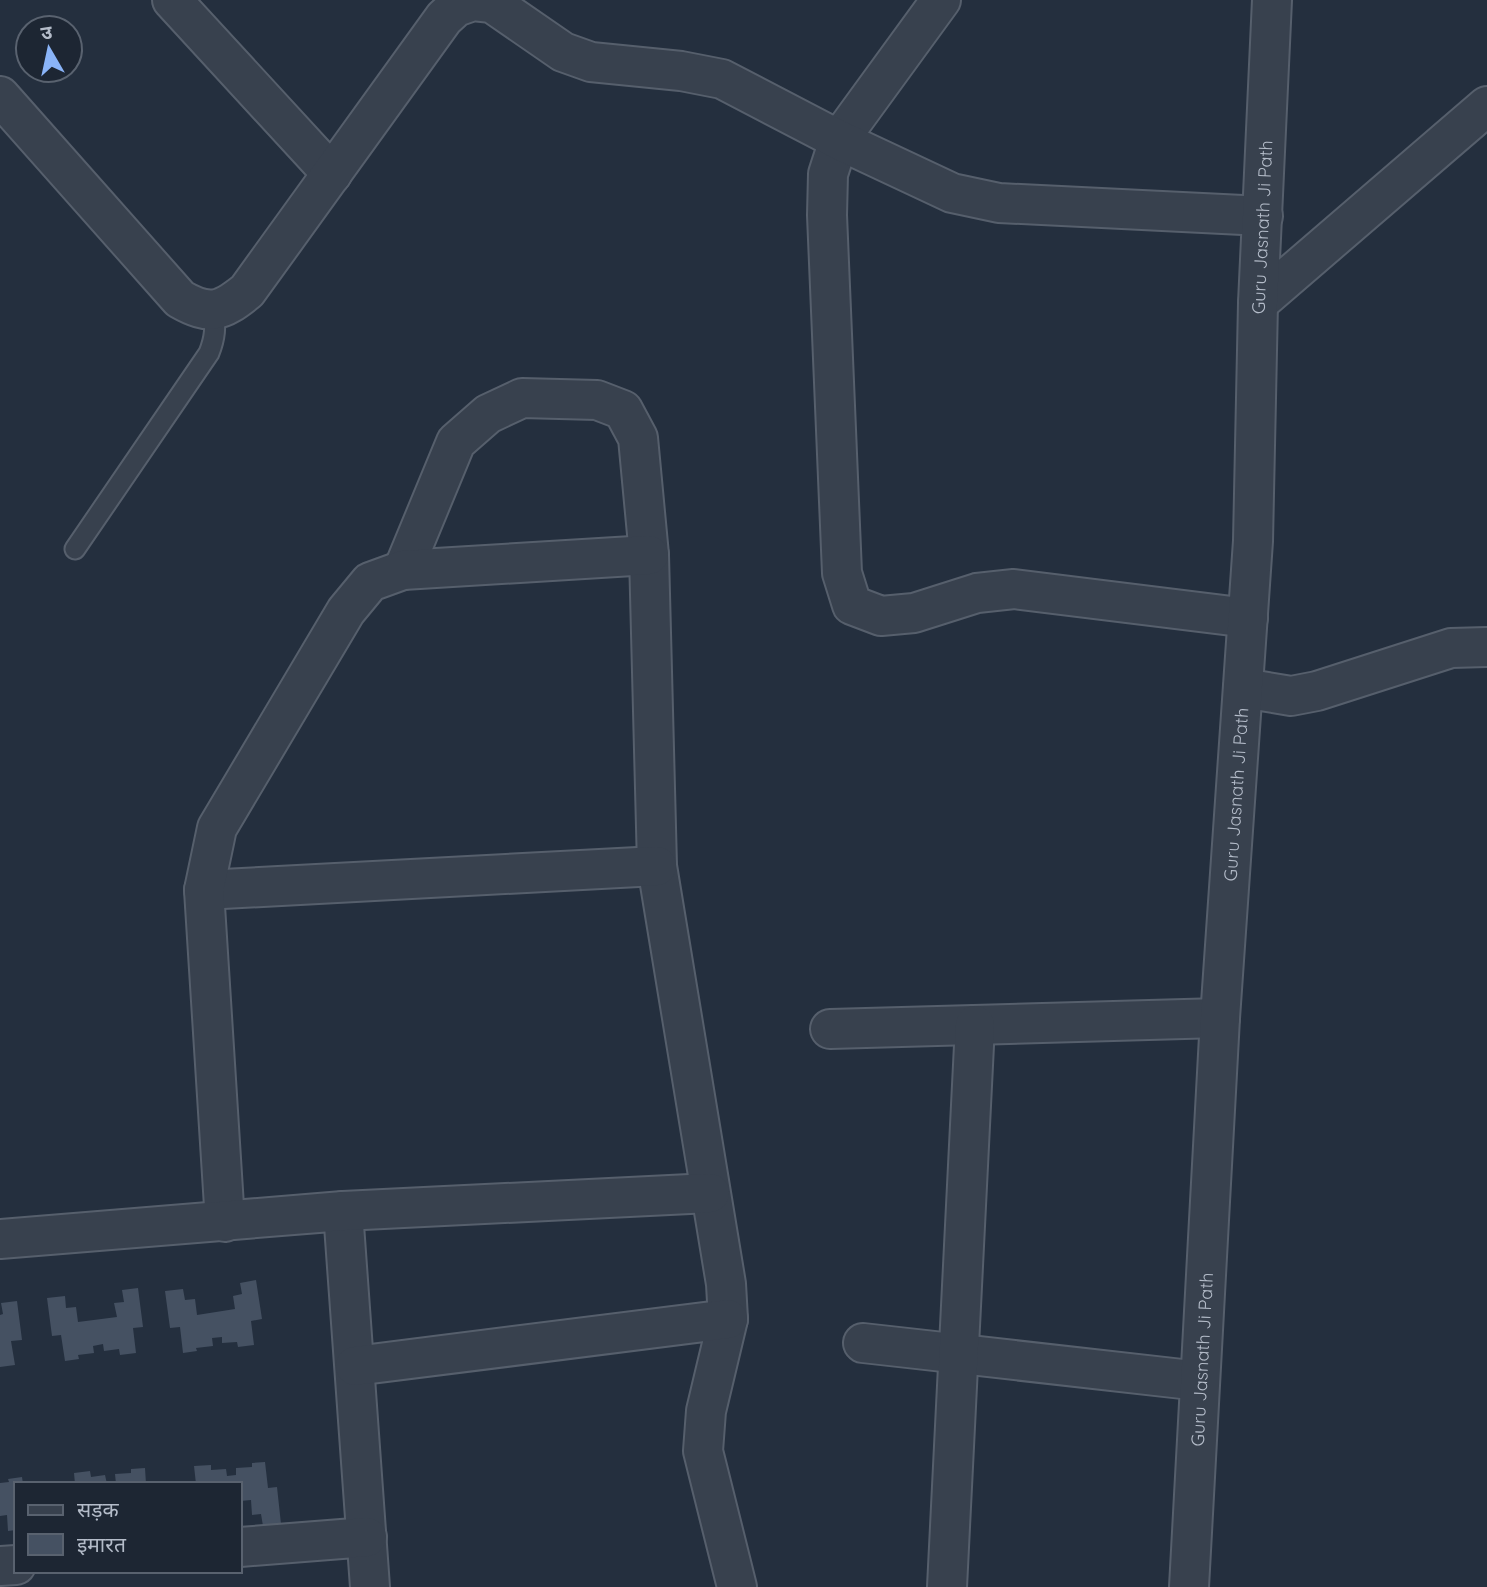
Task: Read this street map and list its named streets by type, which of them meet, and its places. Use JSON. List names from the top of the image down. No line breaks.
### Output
{"streets":{"street":["Guru Jasnath Ji Path"]},"legend":["सड़क","इमारत"],"north":"top"}
